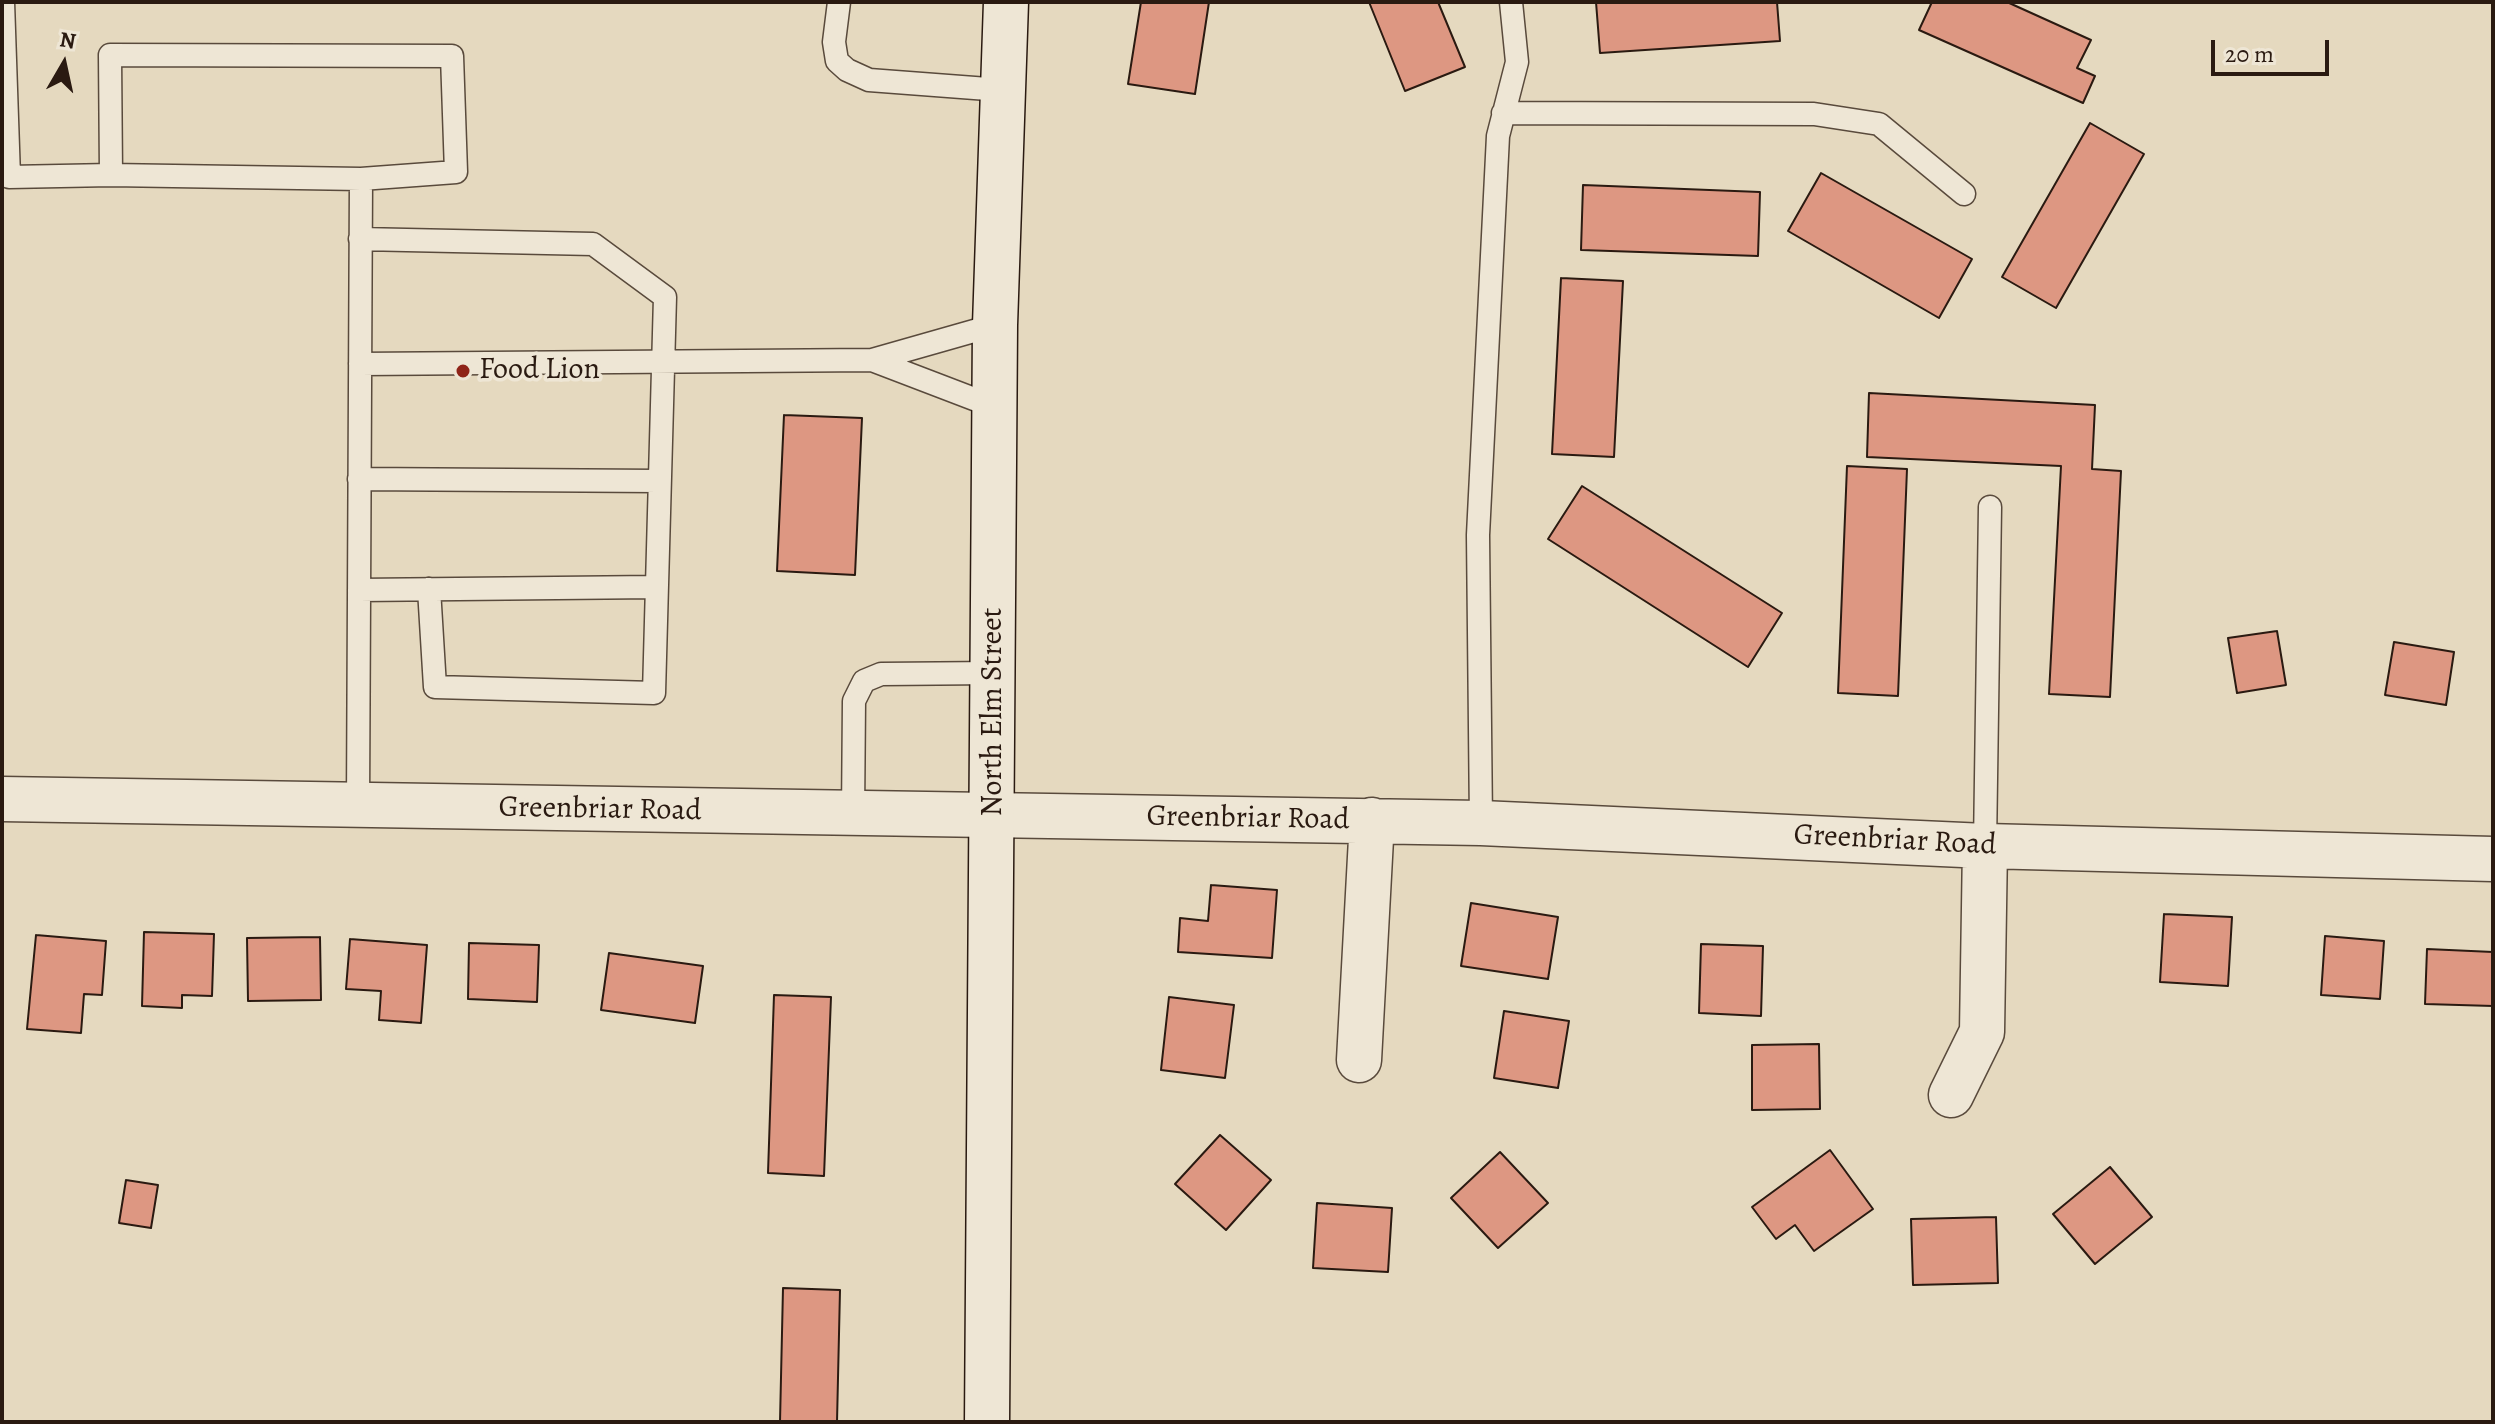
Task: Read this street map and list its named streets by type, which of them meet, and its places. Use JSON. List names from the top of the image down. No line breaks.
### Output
{"streets":{"street":["North Elm Street","Greenbriar Road"]},"crossings":[["North Elm Street","Greenbriar Road"]],"places":["Food Lion"],"scale_bar":"20 m","north":"top"}
